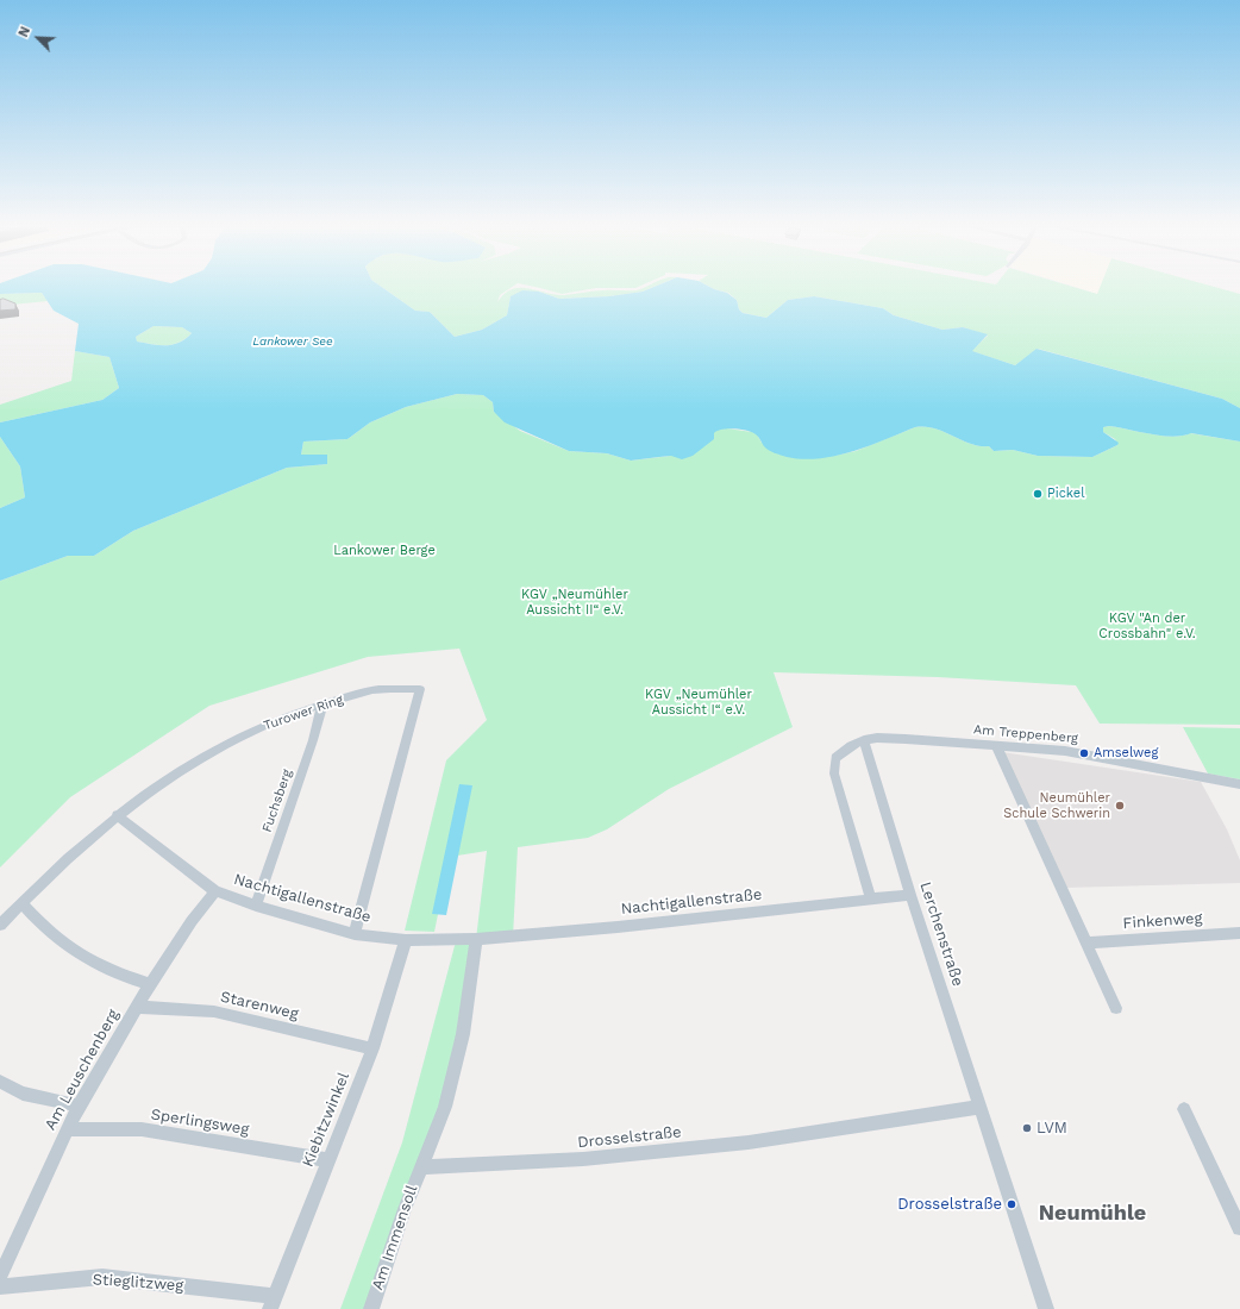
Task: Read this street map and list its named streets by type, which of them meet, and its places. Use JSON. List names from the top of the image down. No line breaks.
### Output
{"streets":{"street":["Turower Ring","Am Treppenberg","Fuchsberg","Nachtigallenstraße","Finkenweg","Lerchenstraße","Starenweg","Am Leuschenberg","Kiebitzwinkel","Sperlingsweg","Drosselstraße","Am Immensoll","Stieglitzweg"]},"crossings":[["Turower Ring","Fuchsberg"],["Turower Ring","Nachtigallenstraße"],["Am Treppenberg","Lerchenstraße"],["Fuchsberg","Nachtigallenstraße"],["Nachtigallenstraße","Lerchenstraße"],["Nachtigallenstraße","Am Leuschenberg"],["Nachtigallenstraße","Kiebitzwinkel"],["Lerchenstraße","Drosselstraße"],["Starenweg","Am Leuschenberg"],["Starenweg","Kiebitzwinkel"],["Am Leuschenberg","Sperlingsweg"],["Kiebitzwinkel","Sperlingsweg"],["Kiebitzwinkel","Stieglitzweg"],["Drosselstraße","Am Immensoll"]],"districts":["Neumühle"],"water":["Lankower See"],"parks":["Lankower Berge","KGV „Neumühler Aussicht II“ e.V.","KGV \"An der Crossbahn\" e.V.","KGV „Neumühler Aussicht I“ e.V."],"places":["Pickel","Amselweg","Neumühler Schule Schwerin","LVM","Drosselstraße"],"north":"top left"}
